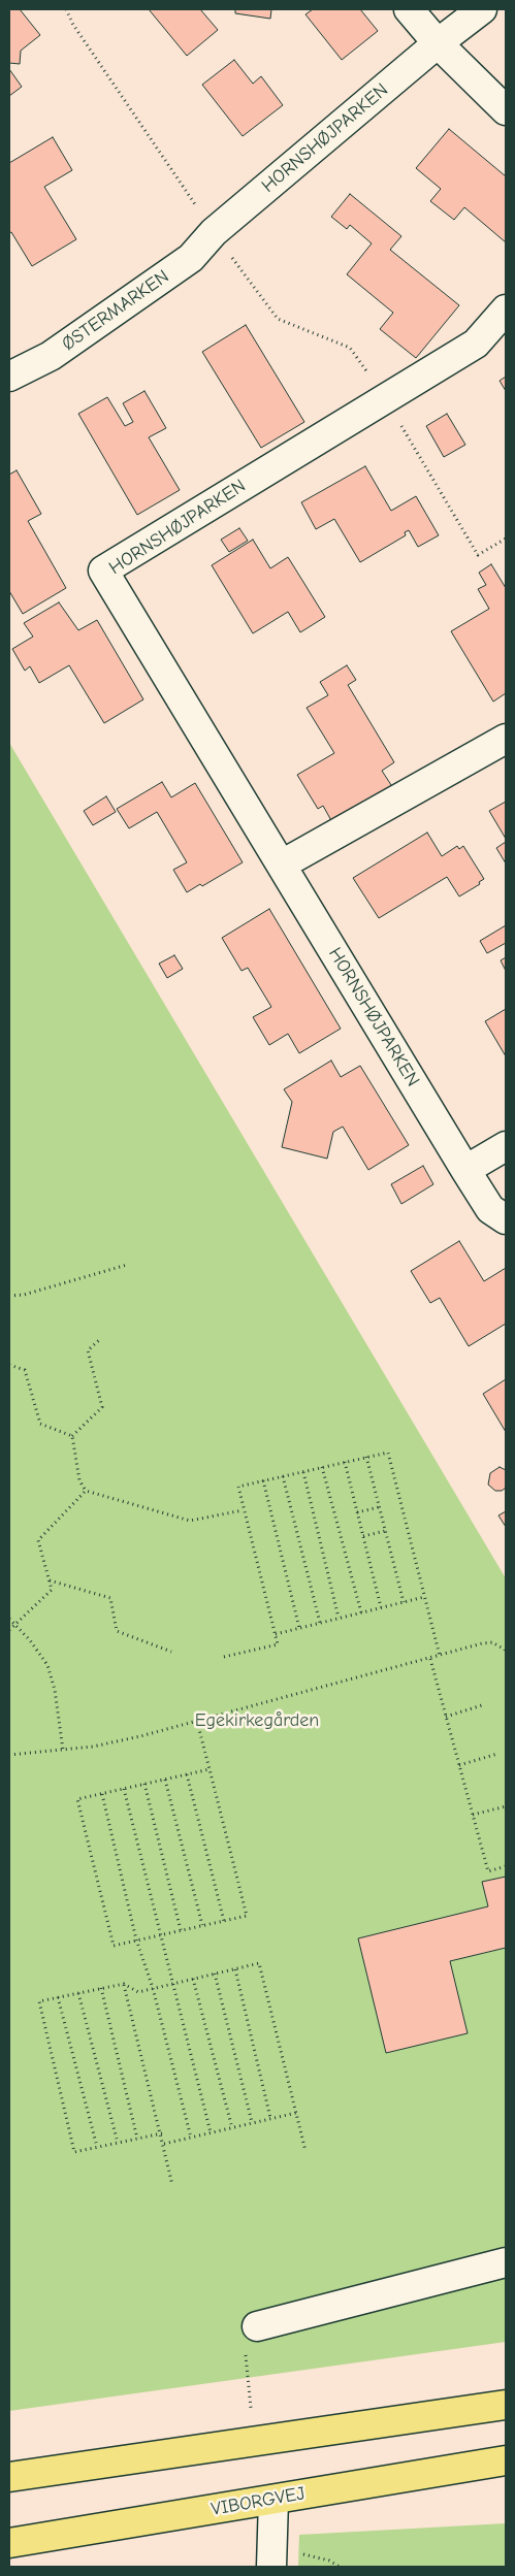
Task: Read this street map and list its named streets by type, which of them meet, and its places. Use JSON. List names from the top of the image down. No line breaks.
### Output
{"streets":{"main road":["VIBORGVEJ"],"street":["HORNSHØJPARKEN","ØSTERMARKEN"]},"crossings":[["HORNSHØJPARKEN","ØSTERMARKEN"]],"parks":["Egekirkegården"]}
